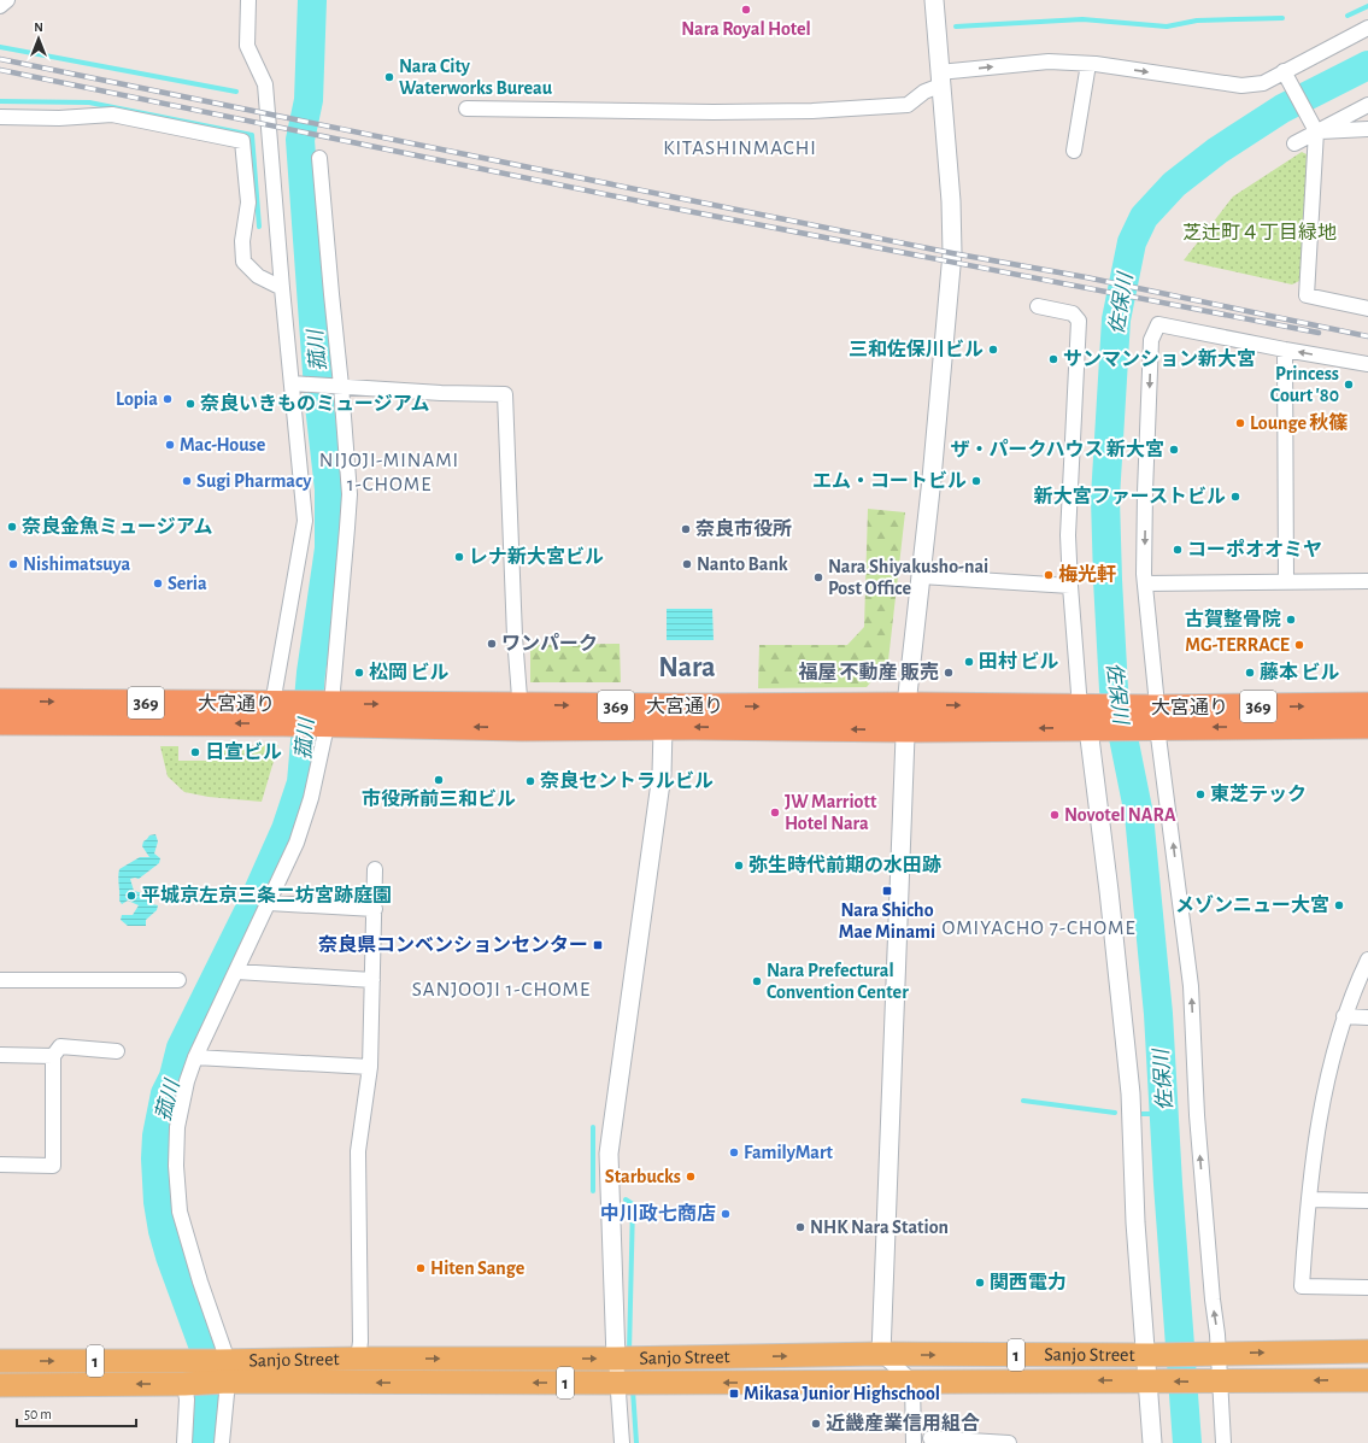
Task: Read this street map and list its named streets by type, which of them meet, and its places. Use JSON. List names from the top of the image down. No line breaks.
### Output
{"streets":{"highway":["369","大宮通り"],"main road":["1","Sanjo Street"]},"districts":["KITASHINMACHI","NIJOJI-MINAMI 1-CHOME","Nara","OMIYACHO 7-CHOME","SANJOOJI 1-CHOME"],"water":["佐保川","菰川"],"parks":["芝辻町４丁目緑地"],"places":{"other":["Nara Royal Hotel","Nara City Waterworks Bureau","三和佐保川ビル","サンマンション新大宮","Princess Court '80","Lopia","奈良いきものミュージアム","Lounge 秋篠","Mac-House","ザ・パークハウス 新大宮","Sugi Pharmacy","エム・コートビル","新大宮ファーストビル","奈良金魚ミュージアム","奈良市役所","コーポオオミヤ","レナ新大宮ビル","Nishimatsuya","Nanto Bank","梅光軒","Nara Shiyakusho-nai Post Office","Seria","古賀整骨院","ワンパーク","MG-TERRACE","田村 ビル","松岡 ビル","福屋 不動産 販売","藤本 ビル","日宣ビル","市役所前三和ビル","奈良セントラルビル","東芝テック","JW Marriott Hotel Nara","Novotel NARA","弥生時代前期の水田跡","平城京左京三条二坊宮跡庭園","メゾンニュー大宮","Nara Prefectural Convention Center","FamilyMart","Starbucks","中川政七商店","NHK Nara Station","Hiten Sange","関西電力","近畿産業信用組合"],"transit":["Nara Shicho Mae Minami","奈良県コンベンションセンター","Mikasa Junior Highschool"]},"scale_bar":"50 m","north":"top"}
